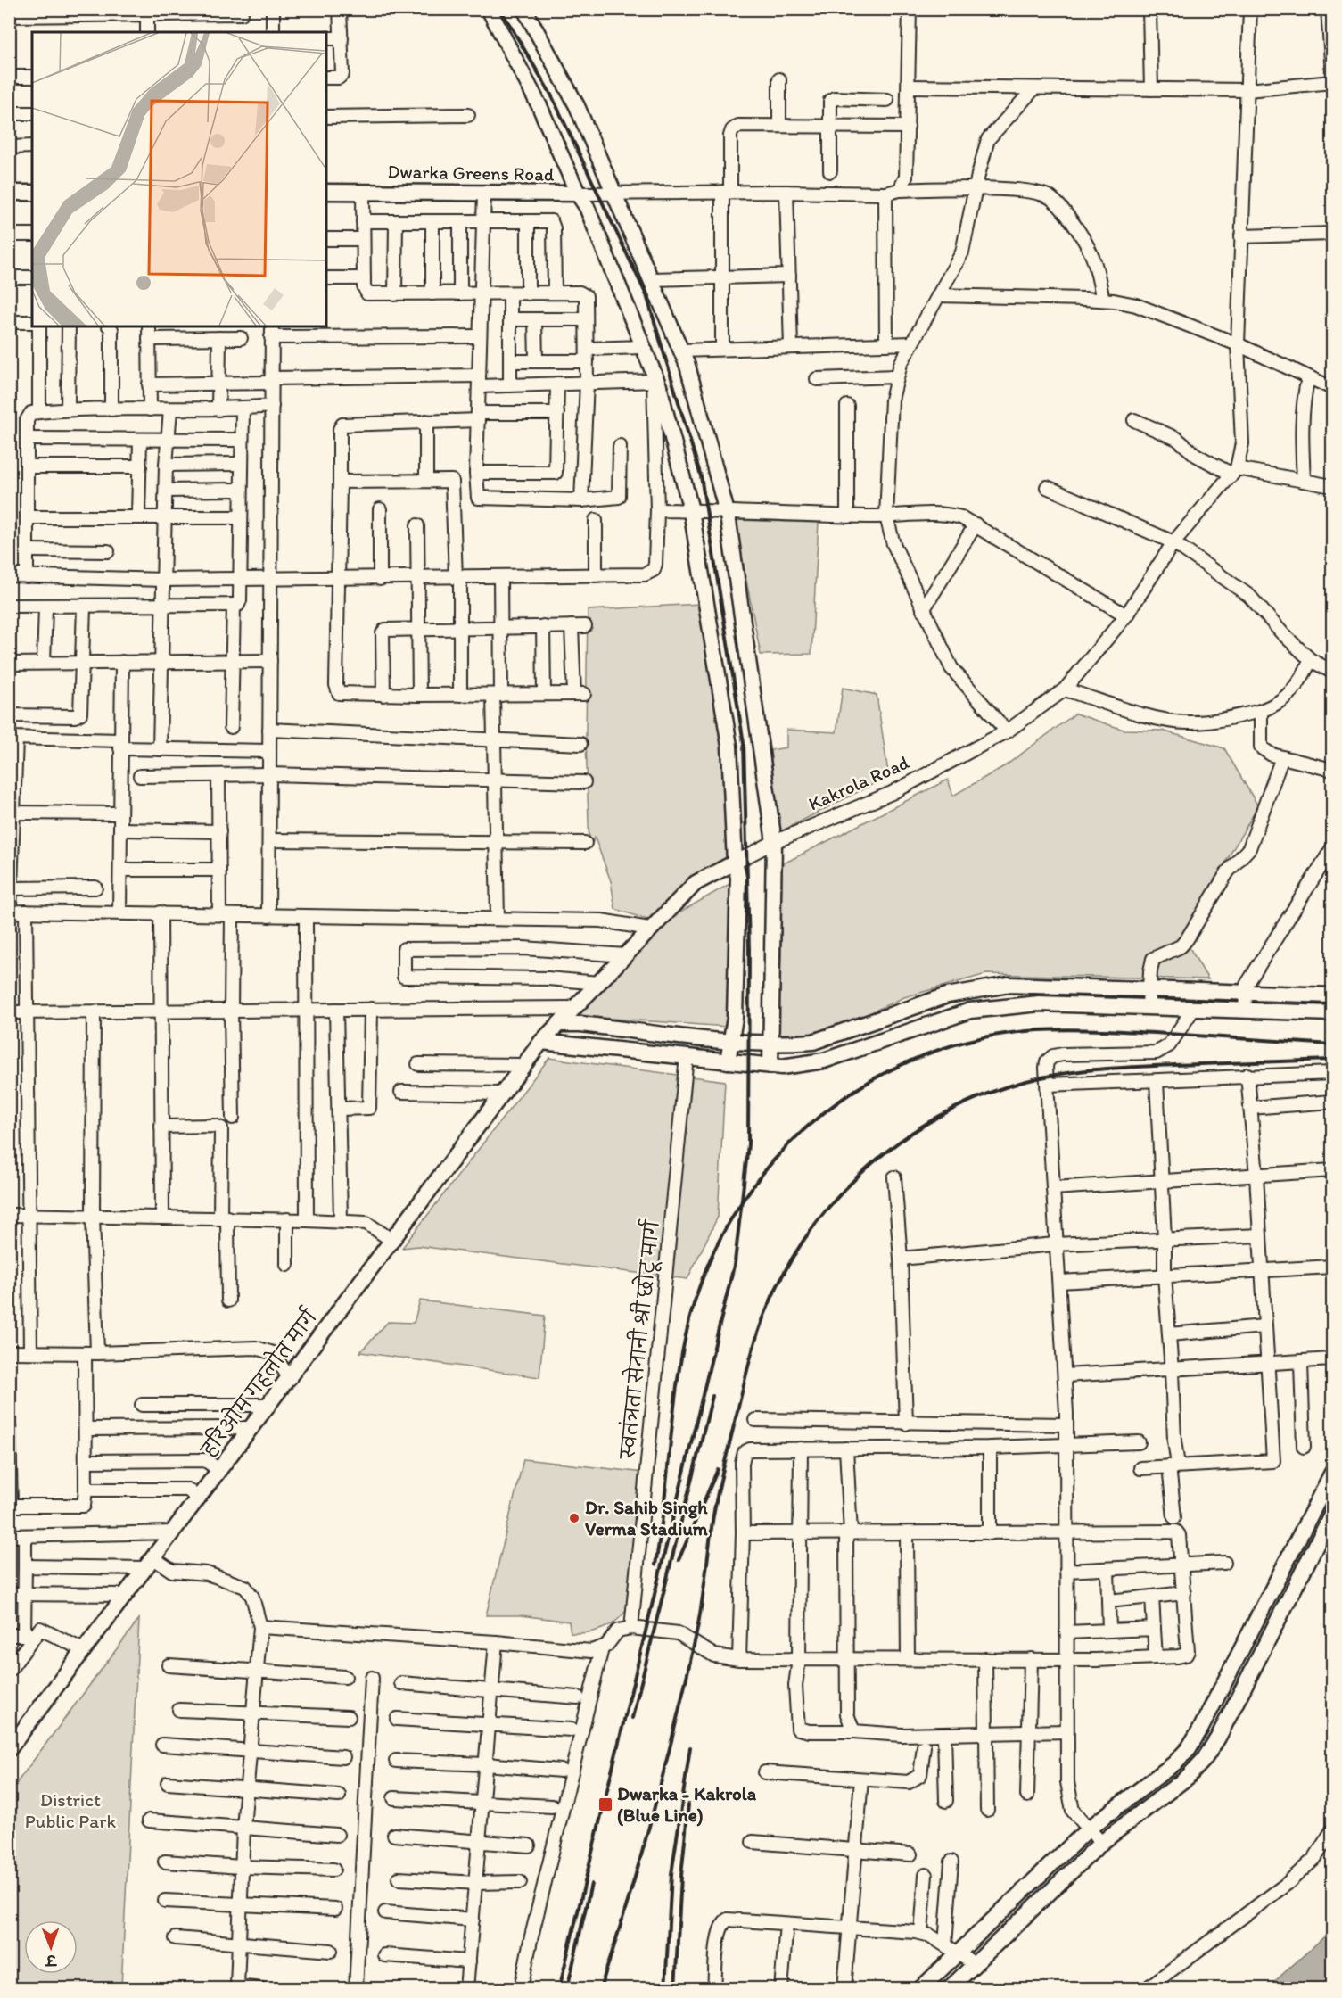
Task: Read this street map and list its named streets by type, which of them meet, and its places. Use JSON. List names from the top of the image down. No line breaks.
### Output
{"streets":{"street":["Dwarka Greens Road","Kakrola Road","स्वतंत्रता सेनानी श्री छोटू मार्ग","हरिओम गहलोत मार्ग"]},"crossings":[["Kakrola Road","हरिओम गहलोत मार्ग"]],"parks":["District Public Park"],"places":{"other":["Dr. Sahib Singh Verma Stadium"],"transit":["Dwarka - Kakrola (Blue Line)"]},"north":"bottom"}
